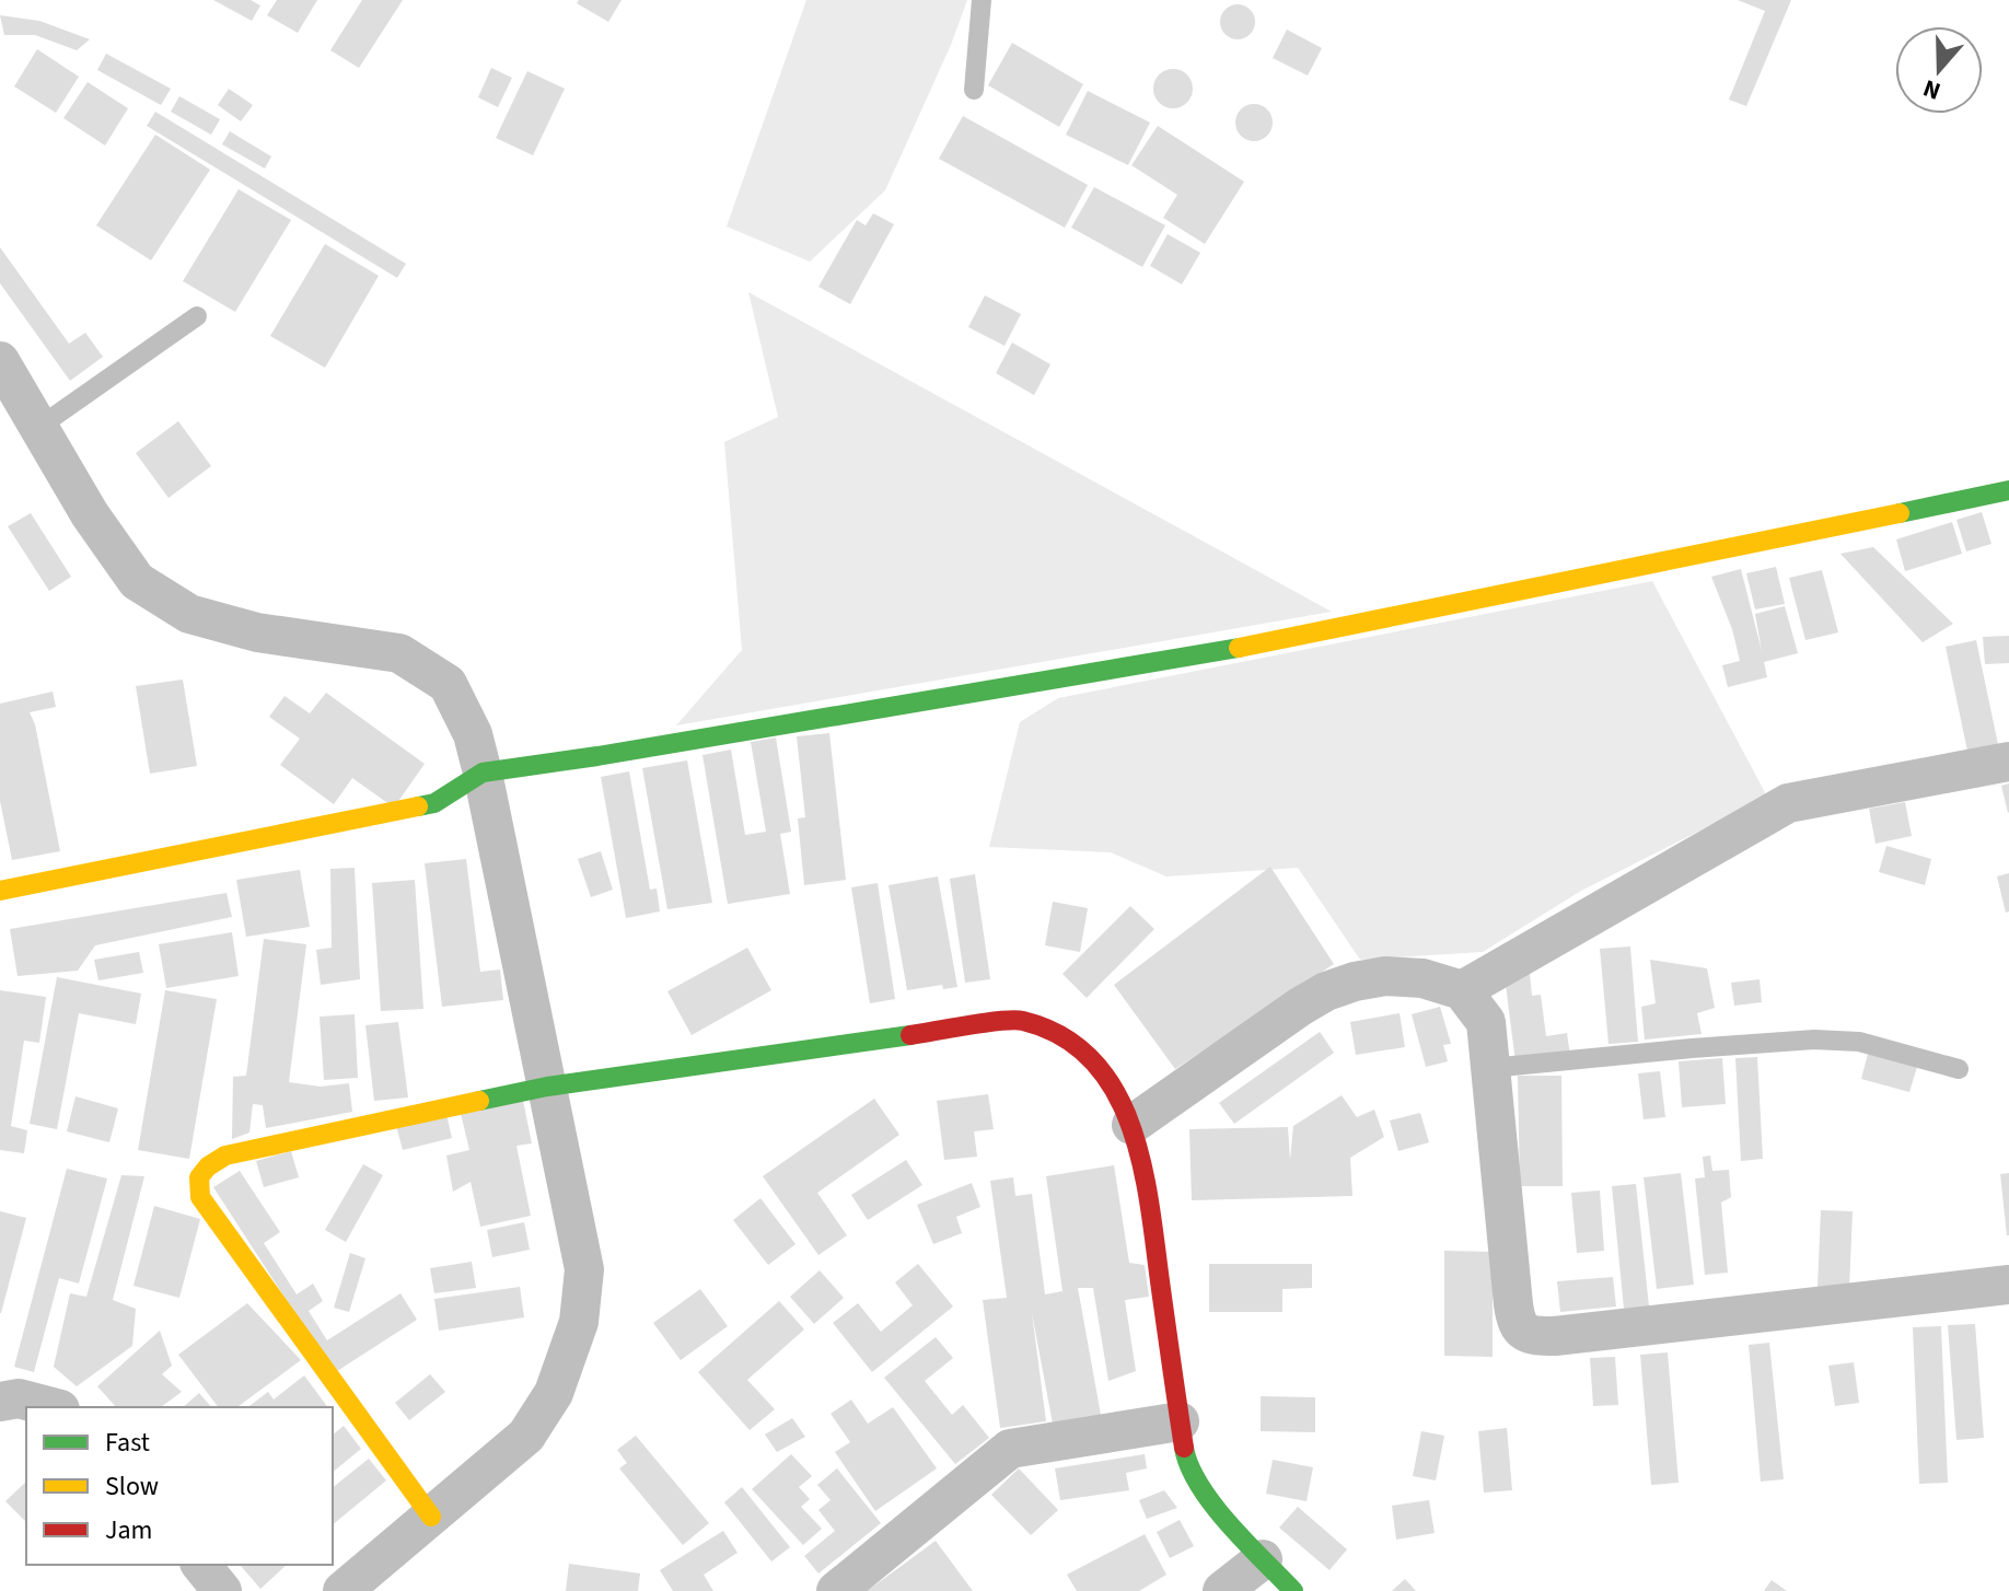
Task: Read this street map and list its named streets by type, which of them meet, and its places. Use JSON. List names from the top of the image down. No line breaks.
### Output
{"legend":["Fast","Slow","Jam"],"north":"bottom"}
